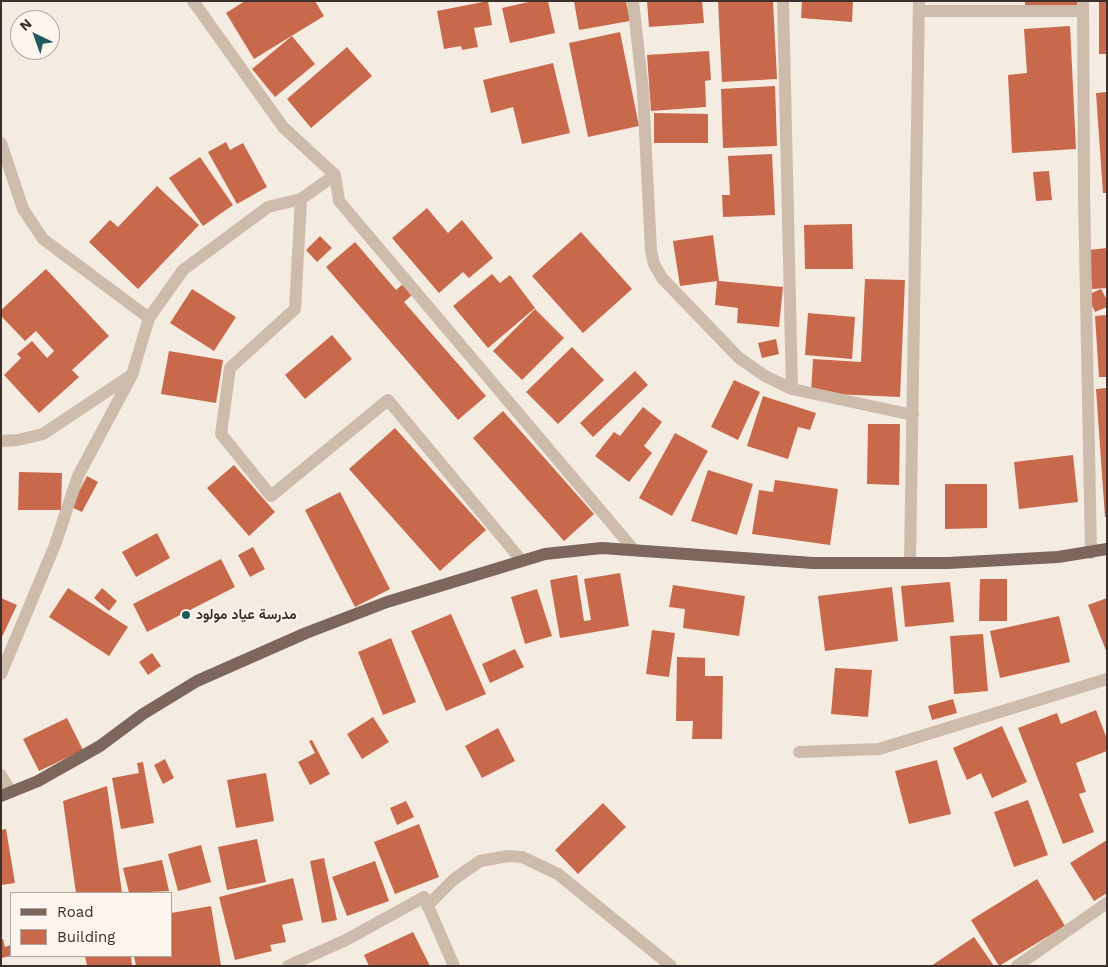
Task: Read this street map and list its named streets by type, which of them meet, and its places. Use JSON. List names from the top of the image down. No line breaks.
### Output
{"places":["مدرسة عياد مولود"],"legend":["Road","Building"],"north":"top left"}
